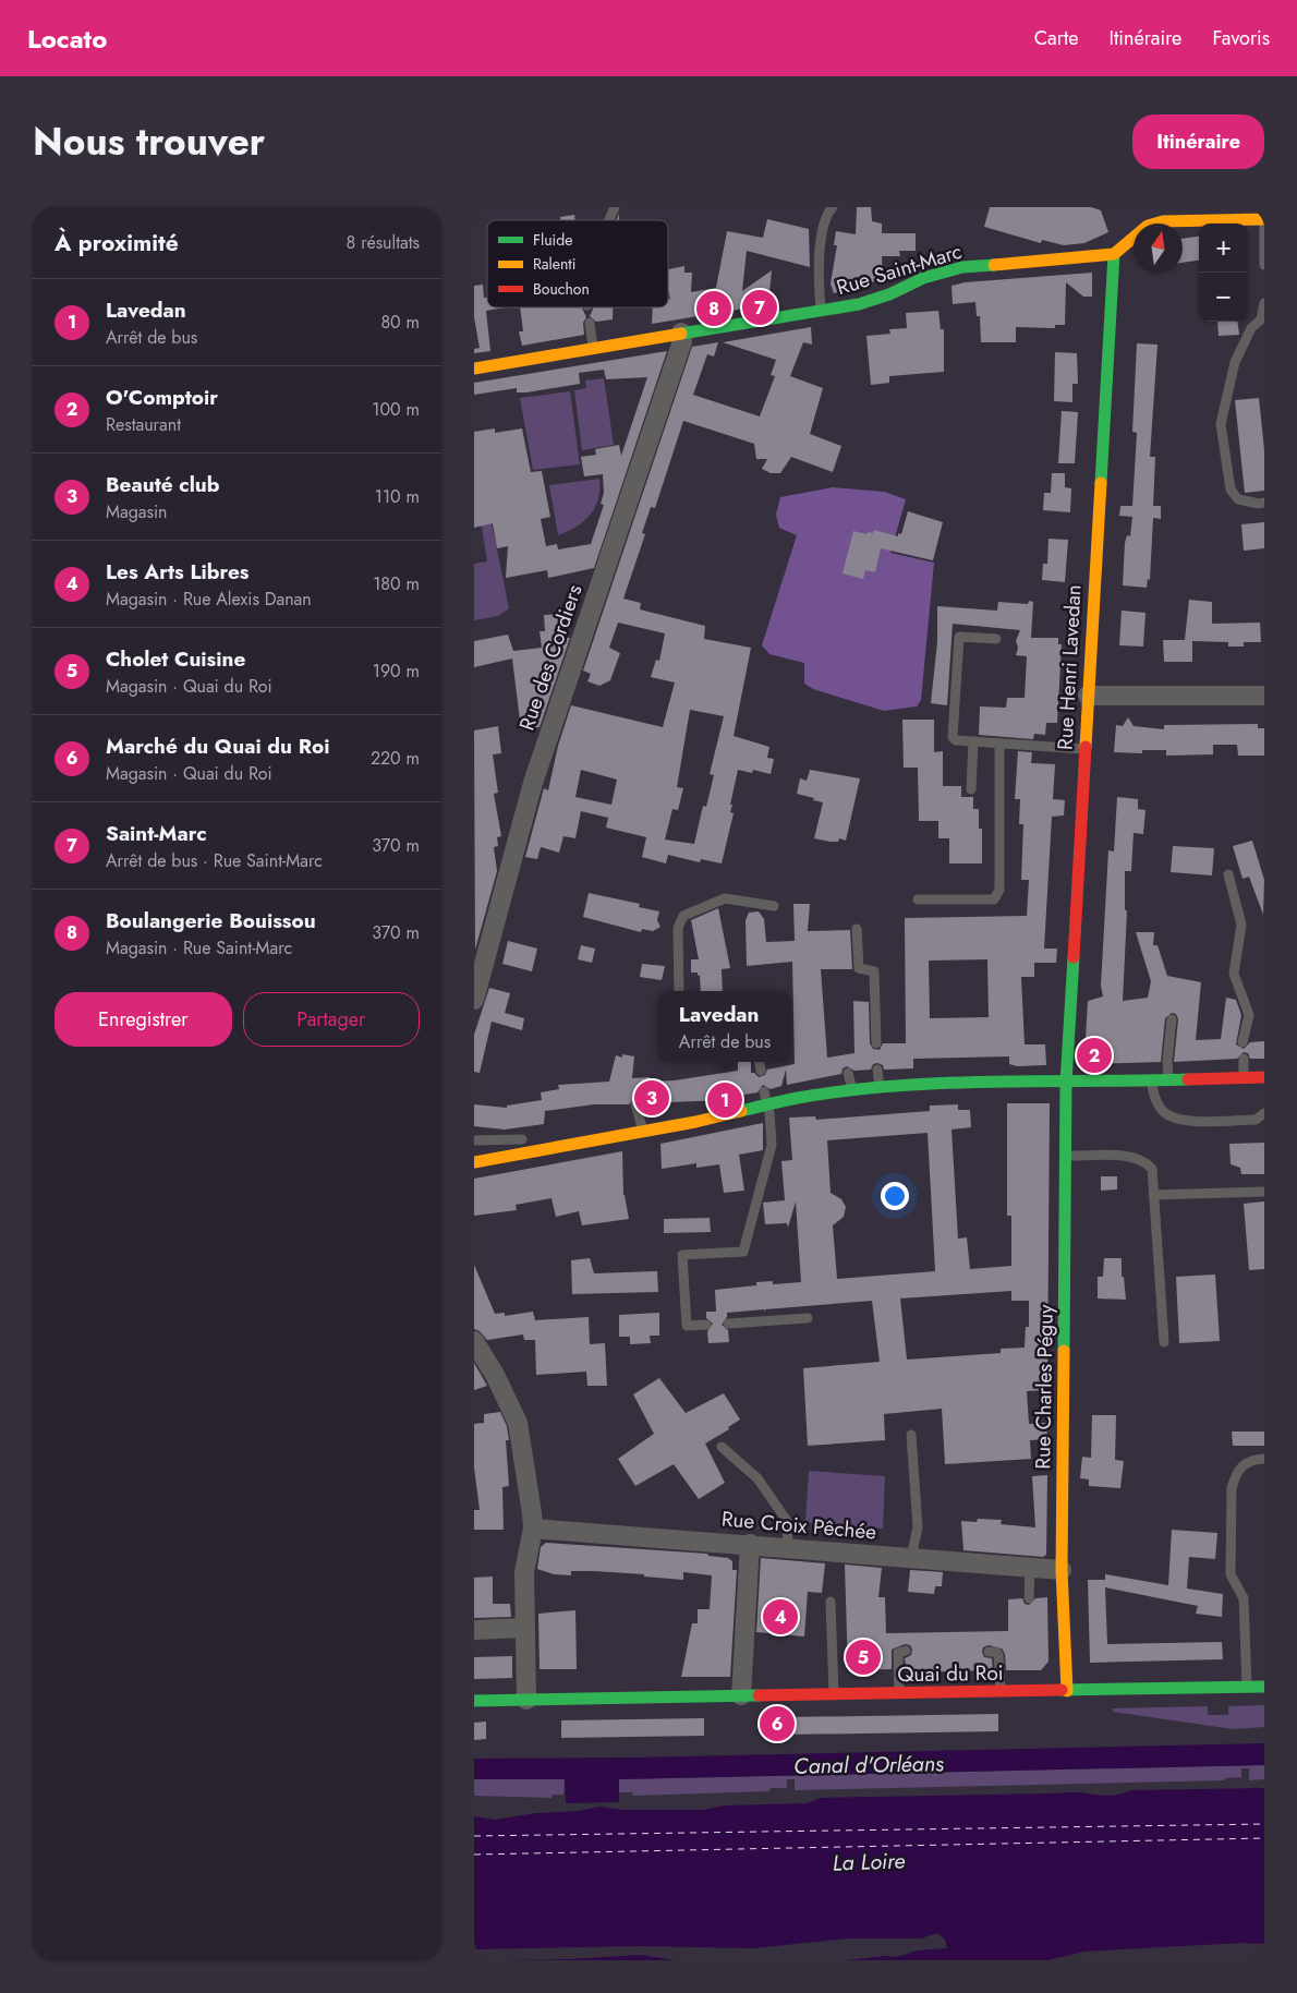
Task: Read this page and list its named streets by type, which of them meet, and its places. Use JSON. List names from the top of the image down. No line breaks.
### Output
{"streets":{"street":["Rue Saint-Marc","Rue des Cordiers","Rue Henri Lavedan","Rue Charles Péguy","Rue Croix Pêchée","Quai du Roi"]},"crossings":[["Rue Saint-Marc","Rue des Cordiers"],["Rue Saint-Marc","Rue Henri Lavedan"],["Rue Henri Lavedan","Rue Charles Péguy"],["Rue Charles Péguy","Rue Croix Pêchée"],["Rue Charles Péguy","Quai du Roi"]],"water":["Canal d'Orléans","La Loire"],"legend":["Fluide","Ralenti","Bouchon"],"north":"top","page":{"header":"Locato","nav":["Carte","Itinéraire","Favoris"],"title":"Nous trouver","buttons":["Itinéraire",["Enregistrer","Partager"]],"heading":["À proximité","8 résultats"],"map_buttons":["+","−"],"list":[{"mark":"1","name":"Lavedan","note":"Arrêt de bus","value":"80 m"},{"mark":"2","name":"O'Comptoir","note":"Restaurant","value":"100 m"},{"mark":"3","name":"Beauté club","note":"Magasin","value":"110 m"},{"mark":"4","name":"Les Arts Libres","note":"Magasin · Rue Alexis Danan","value":"180 m"},{"mark":"5","name":"Cholet Cuisine","note":"Magasin · Quai du Roi","value":"190 m"},{"mark":"6","name":"Marché du Quai du Roi","note":"Magasin · Quai du Roi","value":"220 m"},{"mark":"7","name":"Saint-Marc","note":"Arrêt de bus · Rue Saint-Marc","value":"370 m"},{"mark":"8","name":"Boulangerie Bouissou","note":"Magasin · Rue Saint-Marc","value":"370 m"}],"pins":["7","8","2","3","1","4","5","6"],"popup":["Lavedan","Arrêt de bus"]}}
